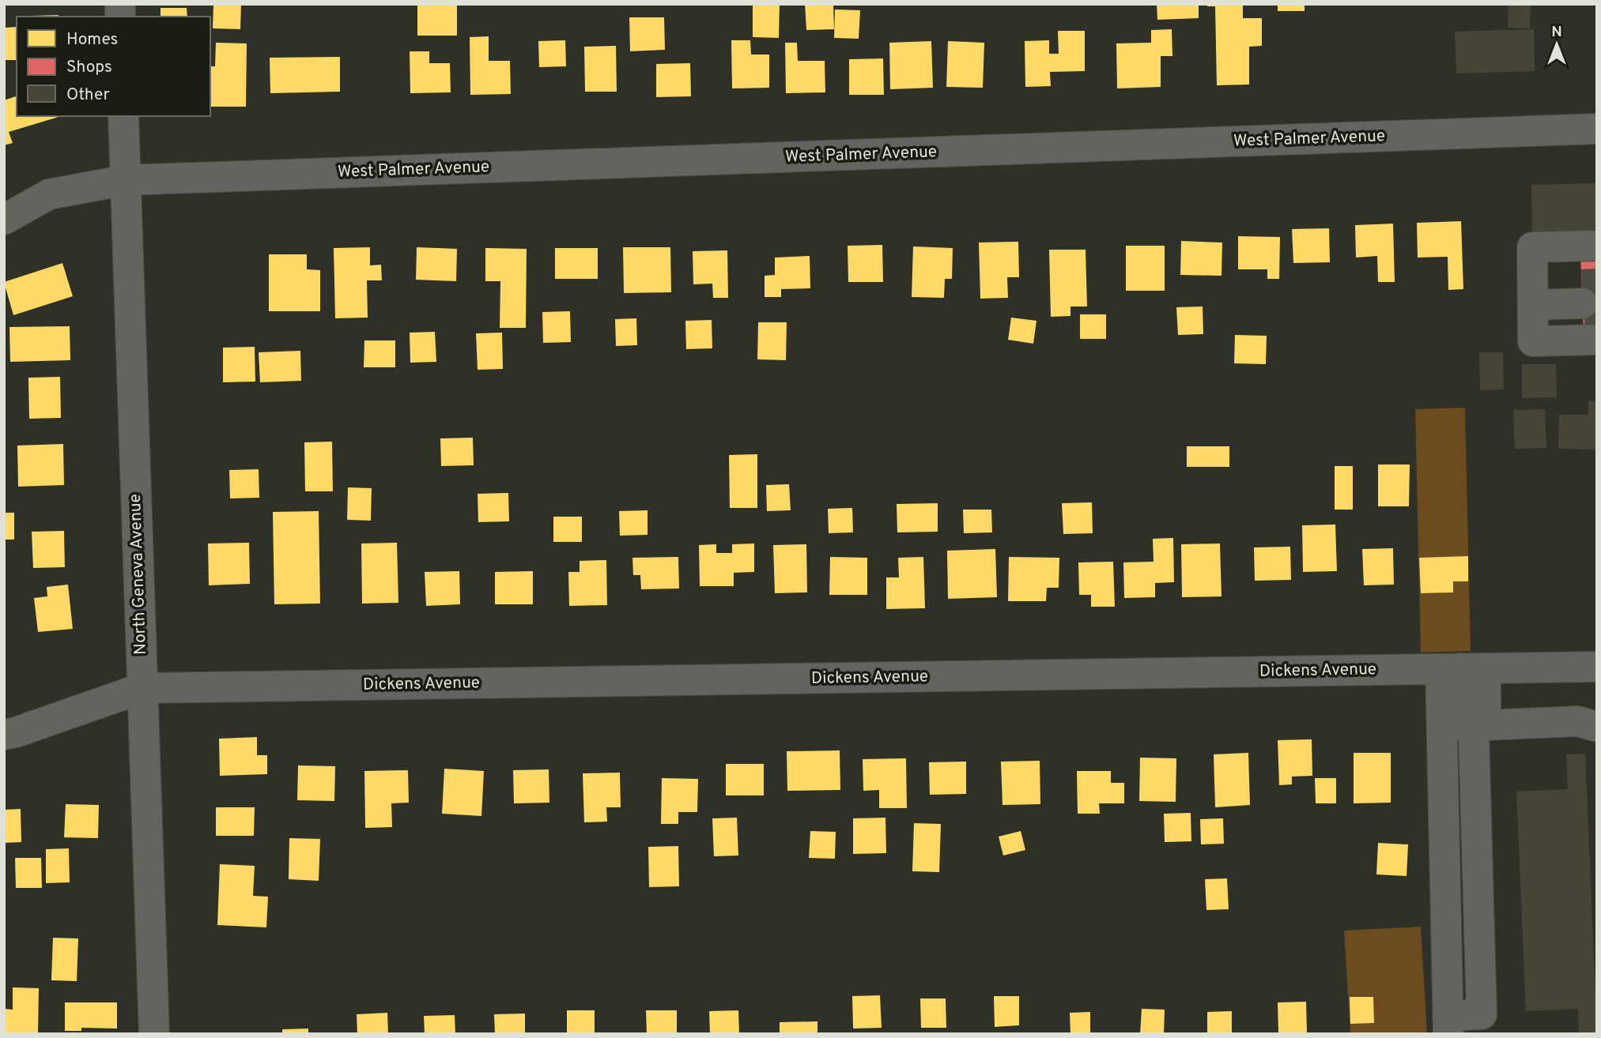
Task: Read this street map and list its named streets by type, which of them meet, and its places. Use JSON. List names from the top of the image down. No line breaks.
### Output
{"streets":{"street":["West Palmer Avenue","North Geneva Avenue","Dickens Avenue"]},"crossings":[["West Palmer Avenue","North Geneva Avenue"],["North Geneva Avenue","Dickens Avenue"]],"legend":["Homes","Shops","Other"],"north":"top"}
